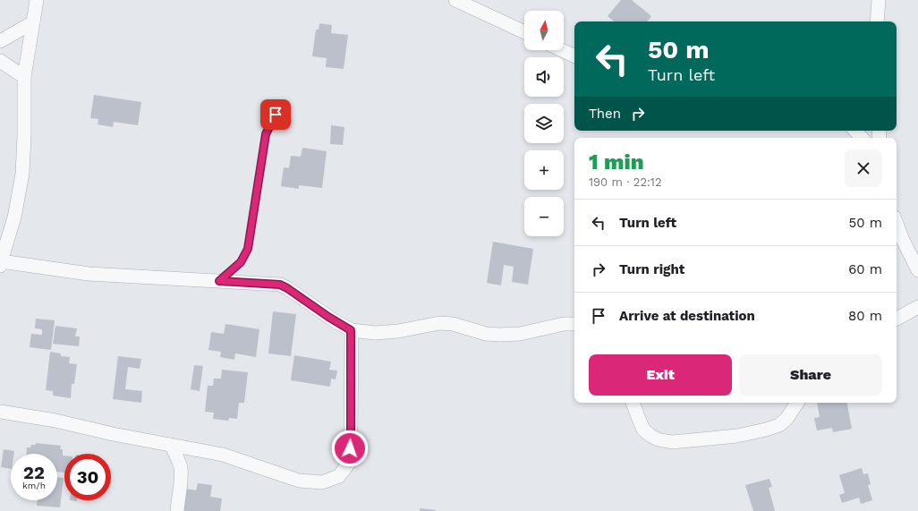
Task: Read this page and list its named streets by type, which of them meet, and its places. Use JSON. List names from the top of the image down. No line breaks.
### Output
{"north":"top","page":{"map_buttons":["+","−"],"turn":["50 m","Turn left"],"then":"Then","heading":["1 min","190 m · 22:12"],"list":[{"name":"Turn left","value":"50 m"},{"name":"Turn right","value":"60 m"},{"name":"Arrive at destination","value":"80 m"}],"buttons":["Exit","Share"],"speed":"22 km/h","limit":"30"}}
